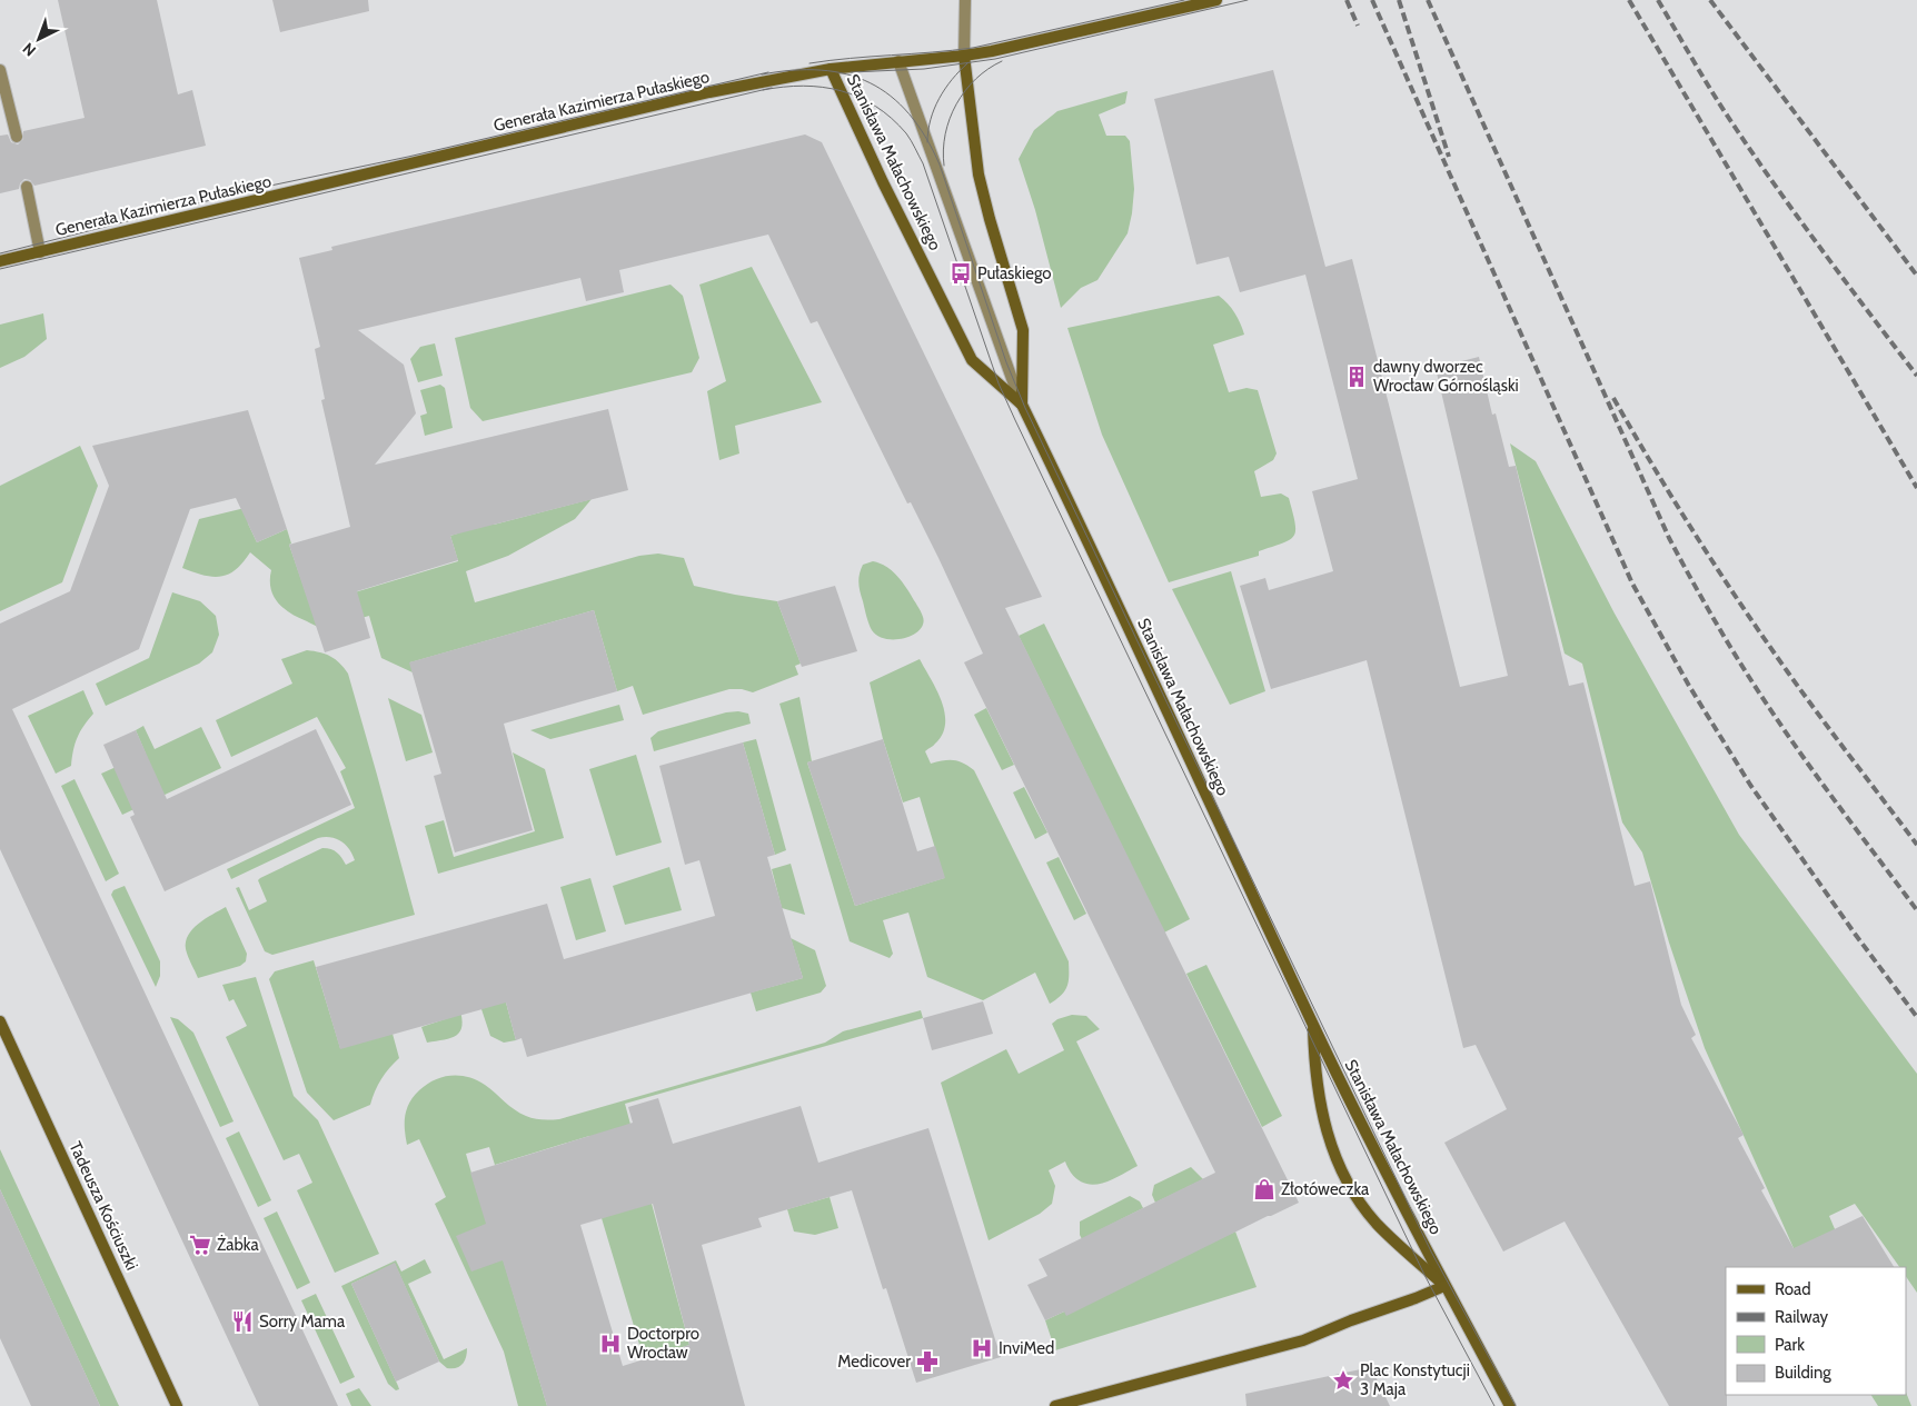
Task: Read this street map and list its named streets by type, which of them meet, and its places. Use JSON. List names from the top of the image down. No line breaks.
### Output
{"streets":{"street":["Generała Kazimierza Pułaskiego","Stanisława Małachowskiego","Tadeusza Kościuszki"]},"crossings":[["Generała Kazimierza Pułaskiego","Stanisława Małachowskiego"]],"places":{"bus stop":["Pułaskiego"],"building":["dawny dworzec Wrocław Górnośląski"],"shop":["Złotóweczka"],"supermarket":["Żabka"],"restaurant":["Sorry Mama"],"hospital":["Doctorpro Wrocław","InviMed"],"pharmacy":["Medicover"],"place":["Plac Konstytucji 3 Maja"]},"legend":["Road","Railway","Park","Building"],"north":"bottom left"}
